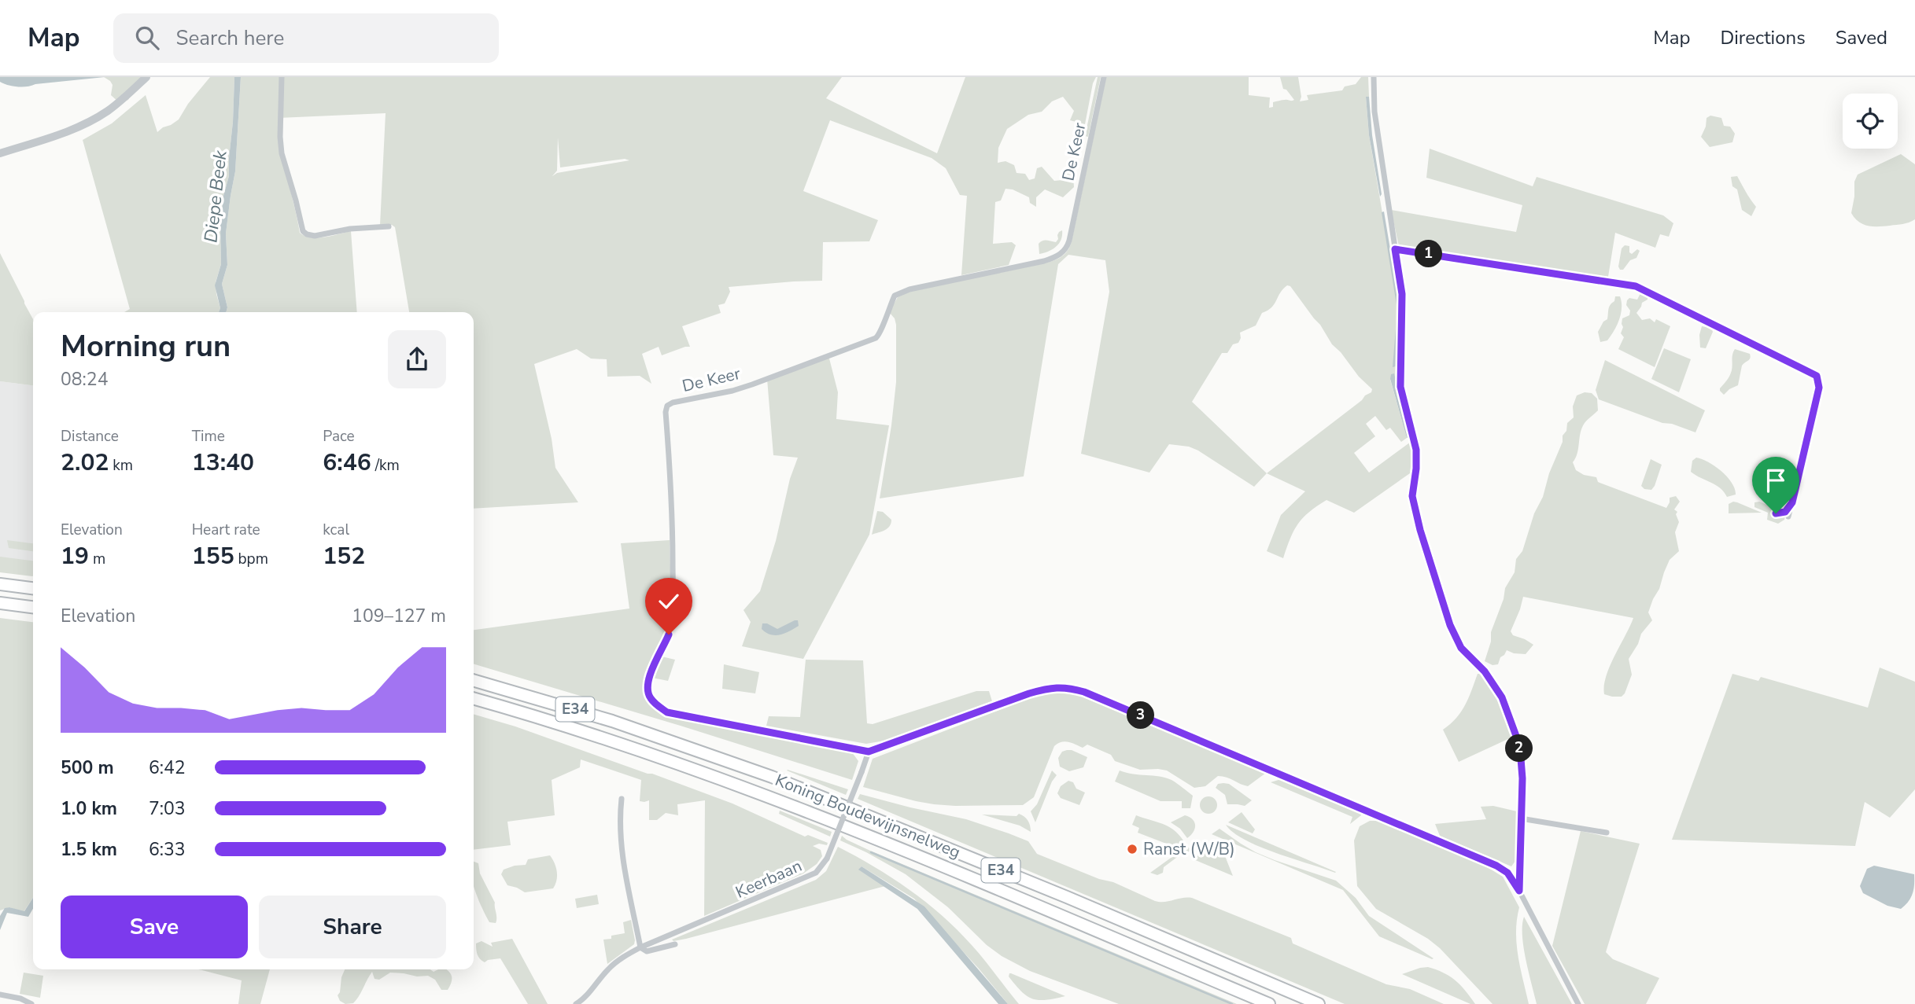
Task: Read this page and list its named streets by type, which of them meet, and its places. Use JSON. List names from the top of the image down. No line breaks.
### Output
{"streets":{"highway":["E34","Koning Boudewijnsnelweg"],"street":["De Keer","Keerbaan"]},"crossings":[["De Keer","Keerbaan"]],"water":["Diepe Beek"],"places":["Ranst (W/B)"],"page":{"header":"Map","search":"Search here","nav":["Map","Directions","Saved"],"pins":["1","3","2"],"heading":["Morning run","08:24"],"stats":[["Distance","2.02 km"],["Time","13:40"],["Pace","6:46 /km"],["Elevation","19 m"],["Heart rate","155 bpm"],["kcal","152"]],"chart":["Elevation","109–127 m"],"list":[{"name":"500 m","note":"6:42"},{"name":"1.0 km","note":"7:03"},{"name":"1.5 km","note":"6:33"}],"buttons":["Save","Share"]}}
